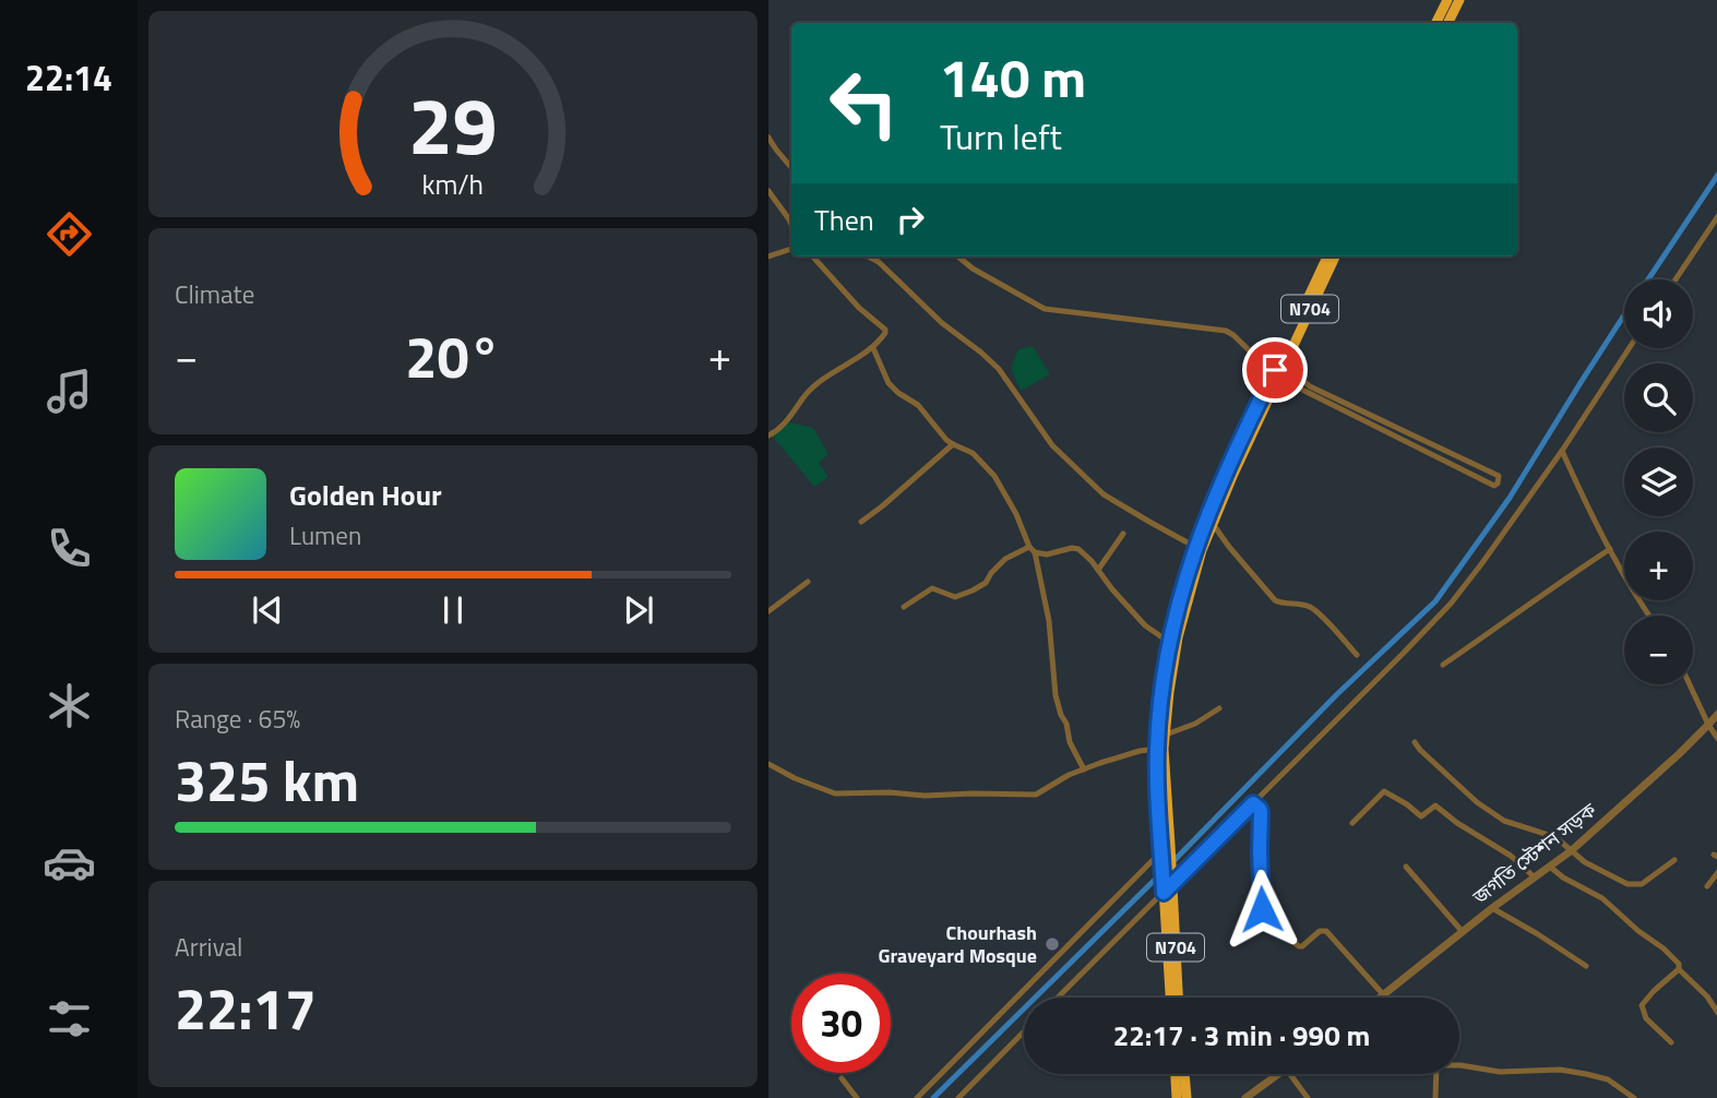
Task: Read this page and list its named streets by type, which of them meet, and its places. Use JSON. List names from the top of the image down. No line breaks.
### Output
{"streets":{"highway":["N704"],"street":["জগতি স্টেশন সড়ক"]},"places":["Chourhash Graveyard Mosque"],"page":{"tabs":"22:14","turn":["140 m","Turn left"],"then":"Then","tile":["Climate",["Range · 65%","325 km"],["Arrival","22:17"]],"map_buttons":["+","−"],"heat":["−","20°","+"],"song":["Golden Hour","Lumen"],"limit":"30","trip":"22:17 · 3 min · 990 m","gauge":["29","km/h"]}}
